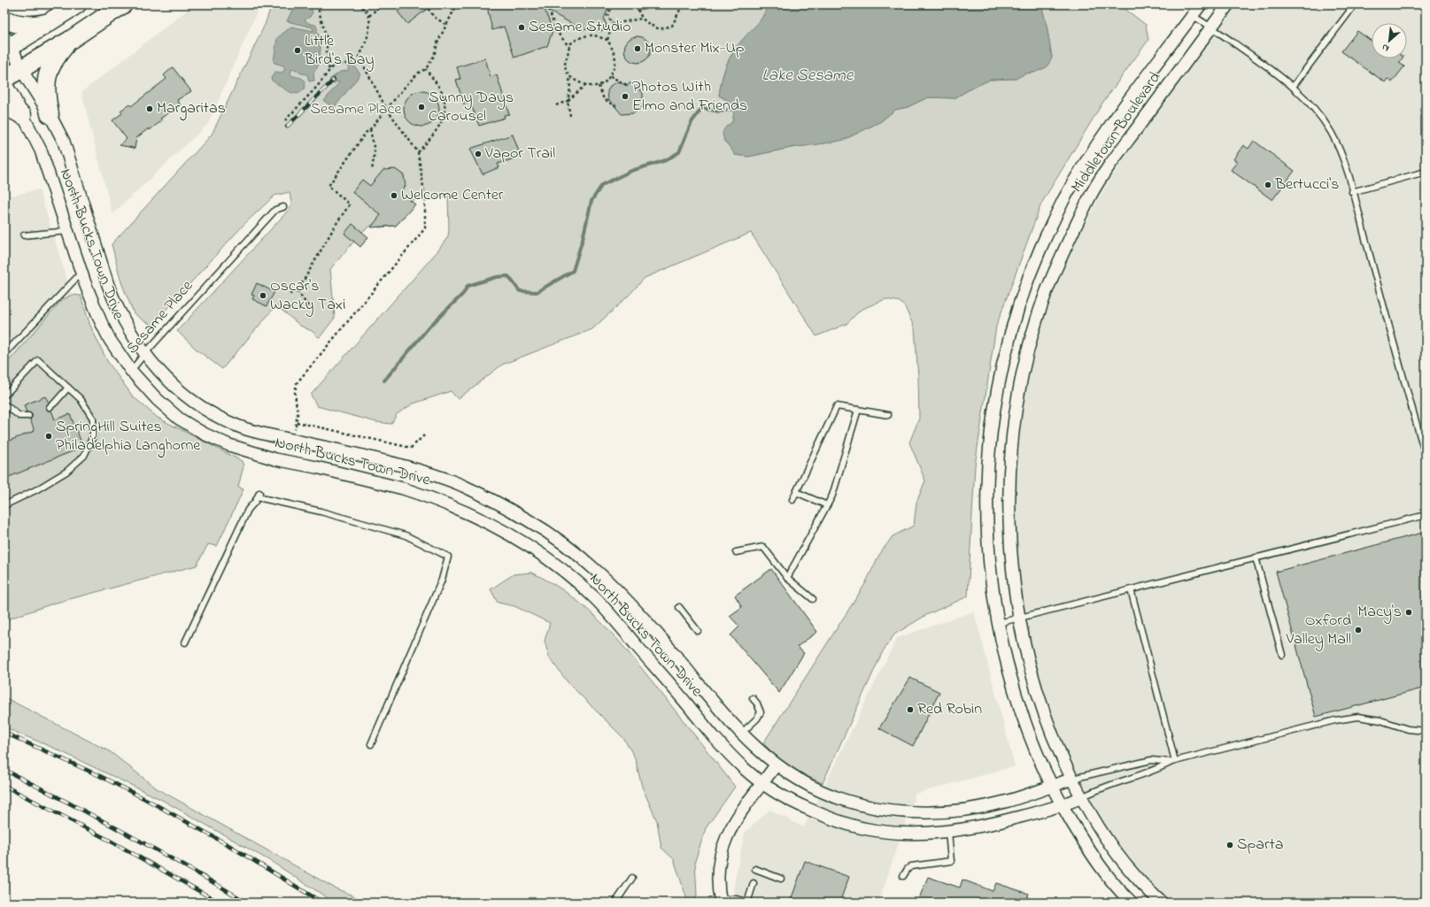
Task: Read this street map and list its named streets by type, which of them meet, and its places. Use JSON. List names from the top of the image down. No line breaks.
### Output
{"streets":{"street":["Middletown Boulevard","North Bucks Town Drive"],"lane":["Sesame Place"]},"crossings":[["Middletown Boulevard","North Bucks Town Drive"],["North Bucks Town Drive","Sesame Place"]],"water":["Lake Sesame"],"parks":["Sesame Place"],"places":["Sesame Studio","Monster Mix-Up","Little Bird's Bay","Photos With Elmo and Friends","Sunny Days Carousel","Margaritas","Vapor Trail","Bertucci's","Welcome Center","Oscar's Wacky Taxi","SpringHill Suites Philadelphia Langhorne","Macy's","Oxford Valley Mall","Red Robin","Sparta"],"north":"bottom left"}
